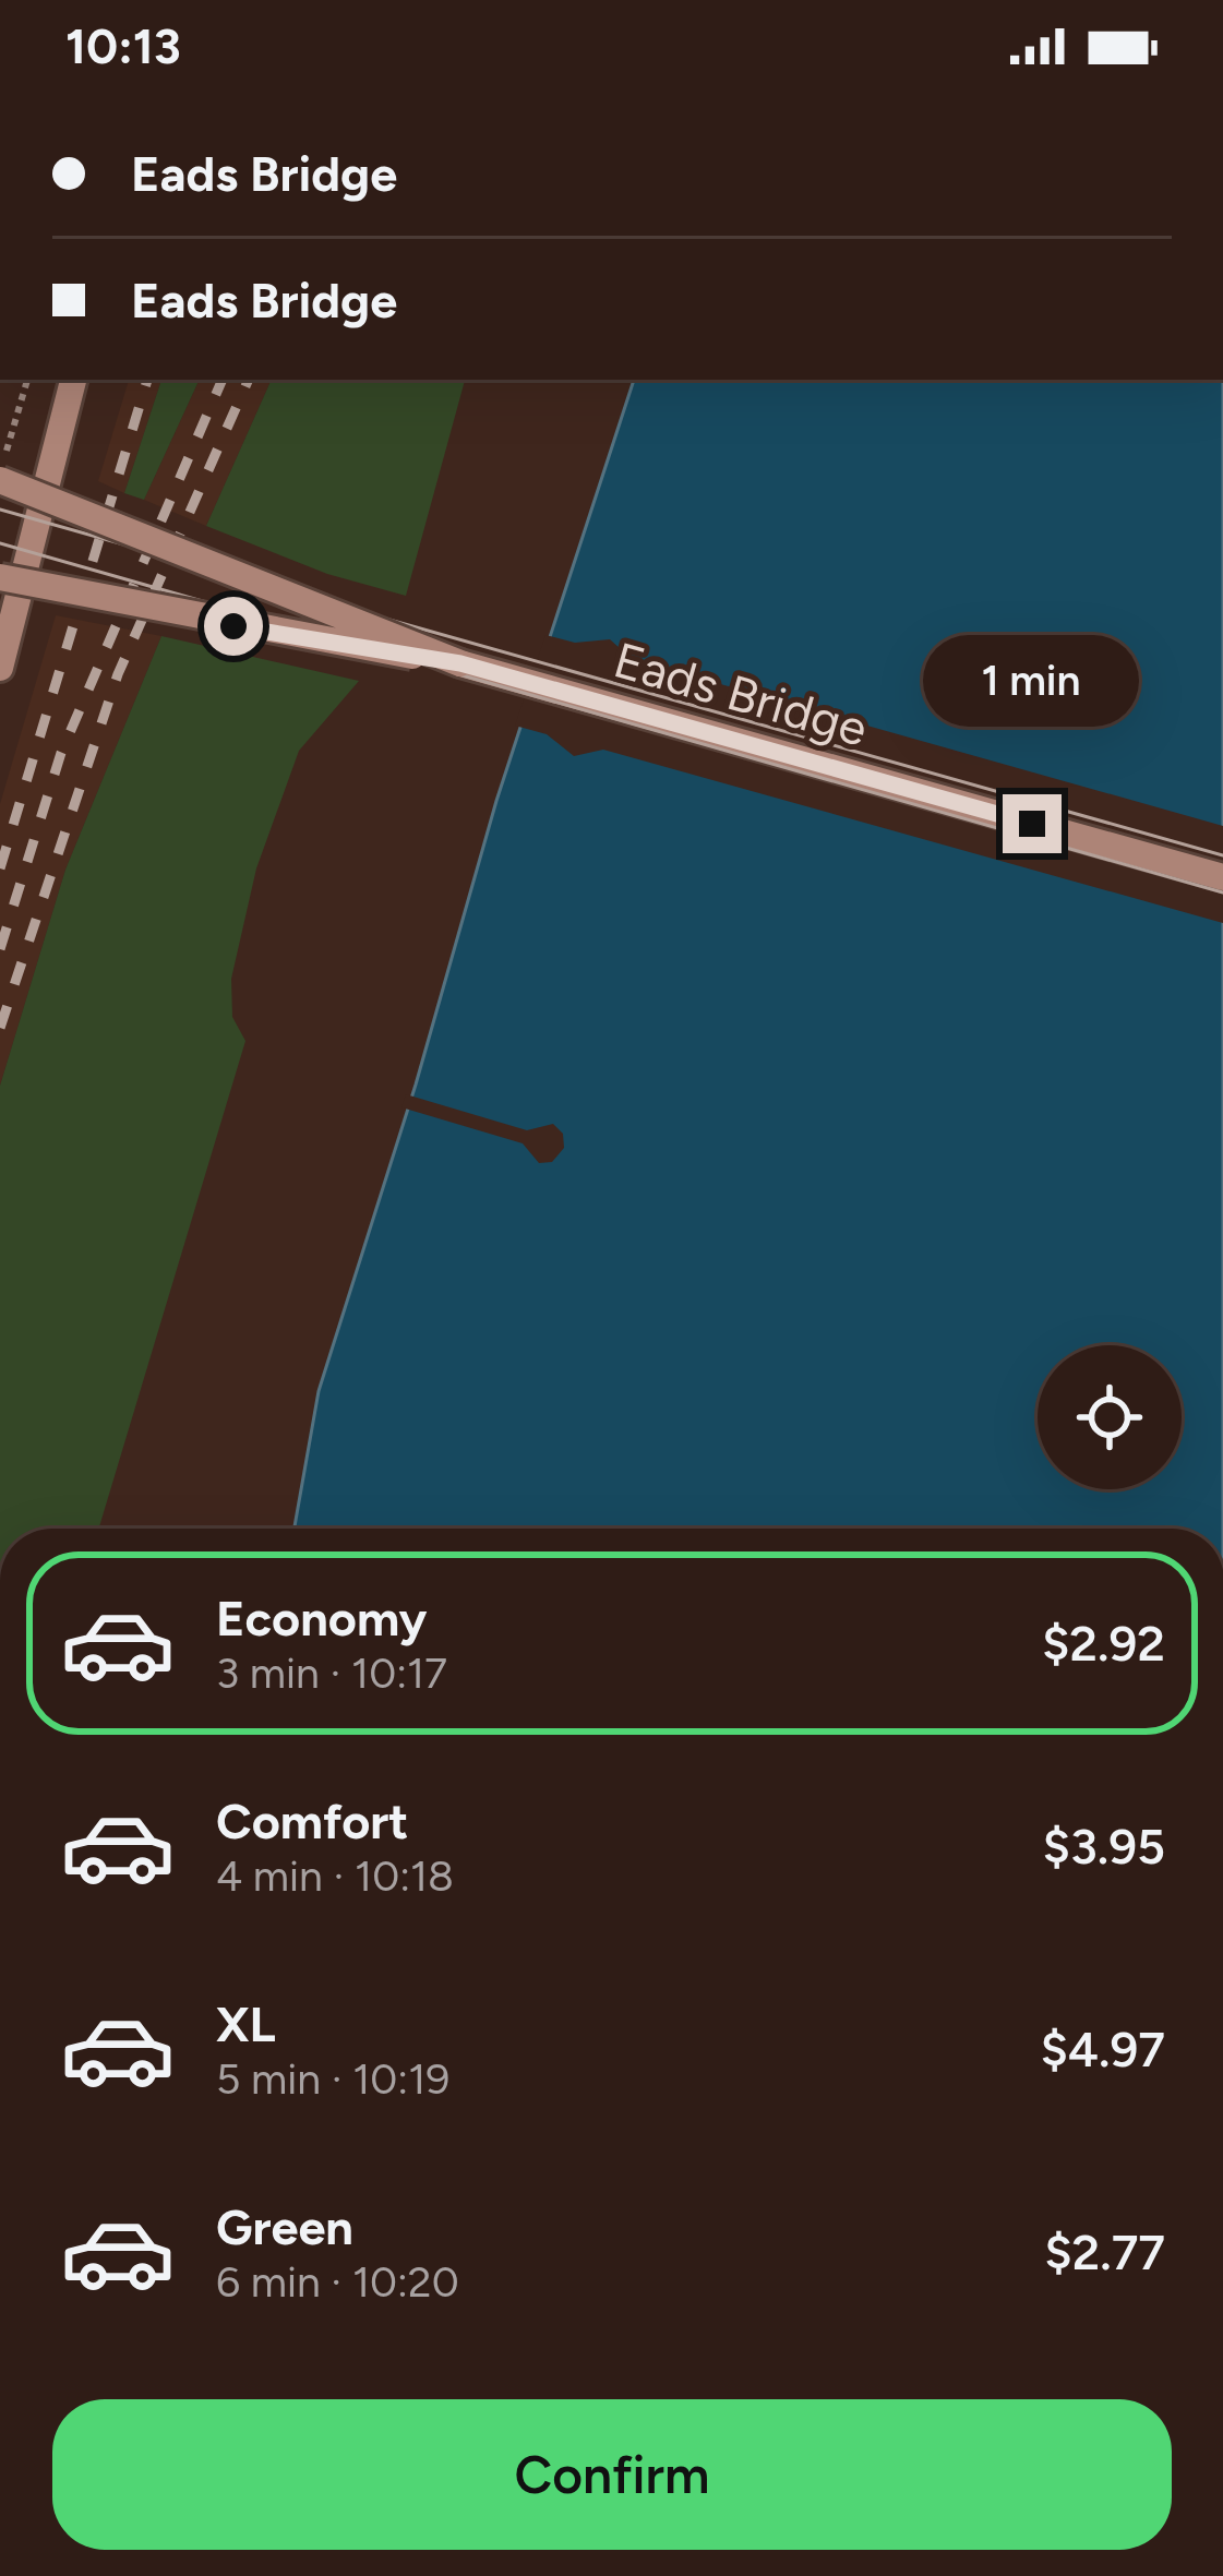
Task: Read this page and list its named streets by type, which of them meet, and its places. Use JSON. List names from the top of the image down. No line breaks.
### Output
{"streets":{"main road":["Eads Bridge"]},"page":{"status":"10:13","banner":["Eads Bridge","Eads Bridge"],"bubble":"1 min","list":[{"name":"Economy","note":"3 min · 10:17","value":"$2.92"},{"name":"Comfort","note":"4 min · 10:18","value":"$3.95"},{"name":"XL","note":"5 min · 10:19","value":"$4.97"},{"name":"Green","note":"6 min · 10:20","value":"$2.77"}],"buttons":"Confirm"}}
